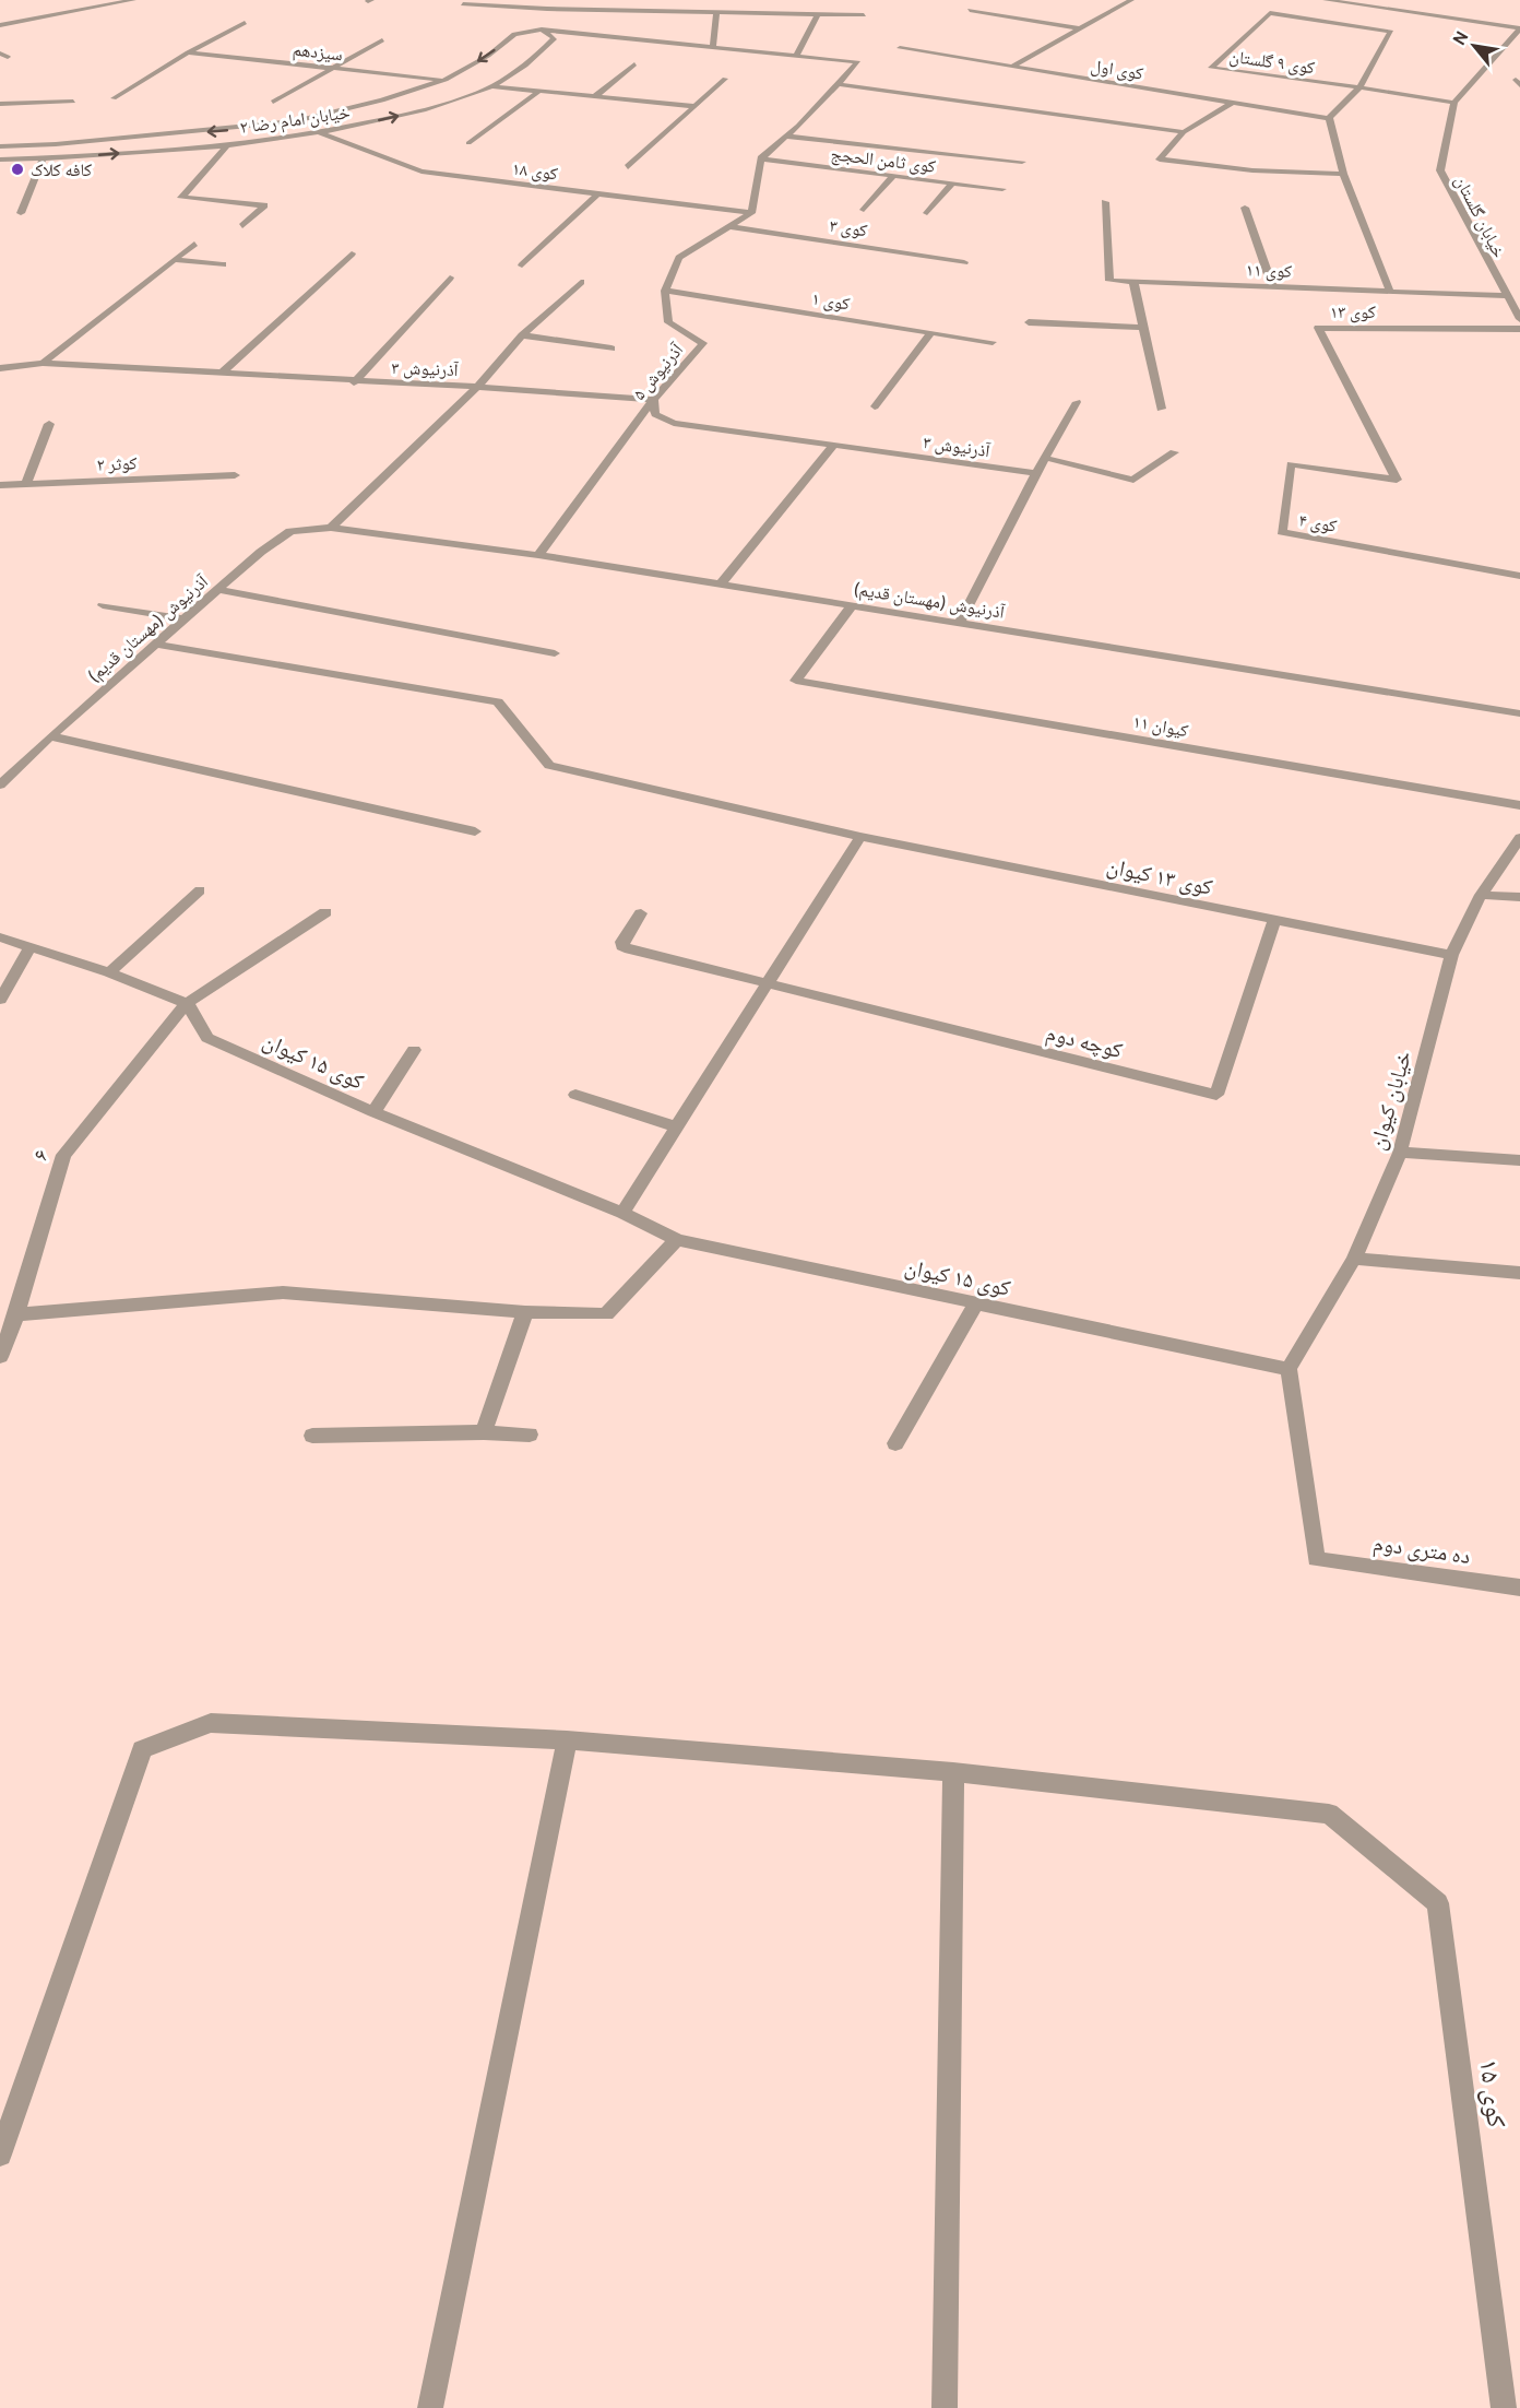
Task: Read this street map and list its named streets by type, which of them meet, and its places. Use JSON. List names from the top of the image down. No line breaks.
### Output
{"streets":{"street":["سیزدهم","کوی ۹ گلستان","کوی اول","خیابان امام رضا ۲","کوی ثامن الحجج","کوی ۱۸","خیابان گلستان","کوی ۳","کوی ۱۱","کوی ۱","کوی ۱۳","آذرنیوش ۳","آذرنیوش ۵","کوثر ۲","کوی ۴","آذرنیوش (مهستان قدیم)","کیوان ۱۱","کوی ۱۳ کیوان","کوچه دوم","کوی ۱۵ کیوان","خیابان کیوان","۶","ده متری دوم","کوی ۱۵"]},"crossings":[["سیزدهم","خیابان امام رضا ۲"],["کوی ۹ گلستان","کوی اول"],["کوی ۹ گلستان","خیابان گلستان"],["خیابان امام رضا ۲","کوی ۱۸"],["خیابان گلستان","کوی ۱۱"],["کوی ۱","آذرنیوش ۵"],["کوی ۱۳","کوی ۴"],["آذرنیوش ۳","آذرنیوش ۵"],["آذرنیوش ۵","آذرنیوش (مهستان قدیم)"],["آذرنیوش (مهستان قدیم)","کیوان ۱۱"],["آذرنیوش (مهستان قدیم)","کوی ۱۳ کیوان"],["کوی ۱۳ کیوان","کوچه دوم"],["کوی ۱۳ کیوان","خیابان کیوان"],["کوی ۱۵ کیوان","خیابان کیوان"],["کوی ۱۵ کیوان","۶"],["کوی ۱۵ کیوان","ده متری دوم"],["خیابان کیوان","ده متری دوم"]],"places":["کافه کلاک"],"north":"top left"}
